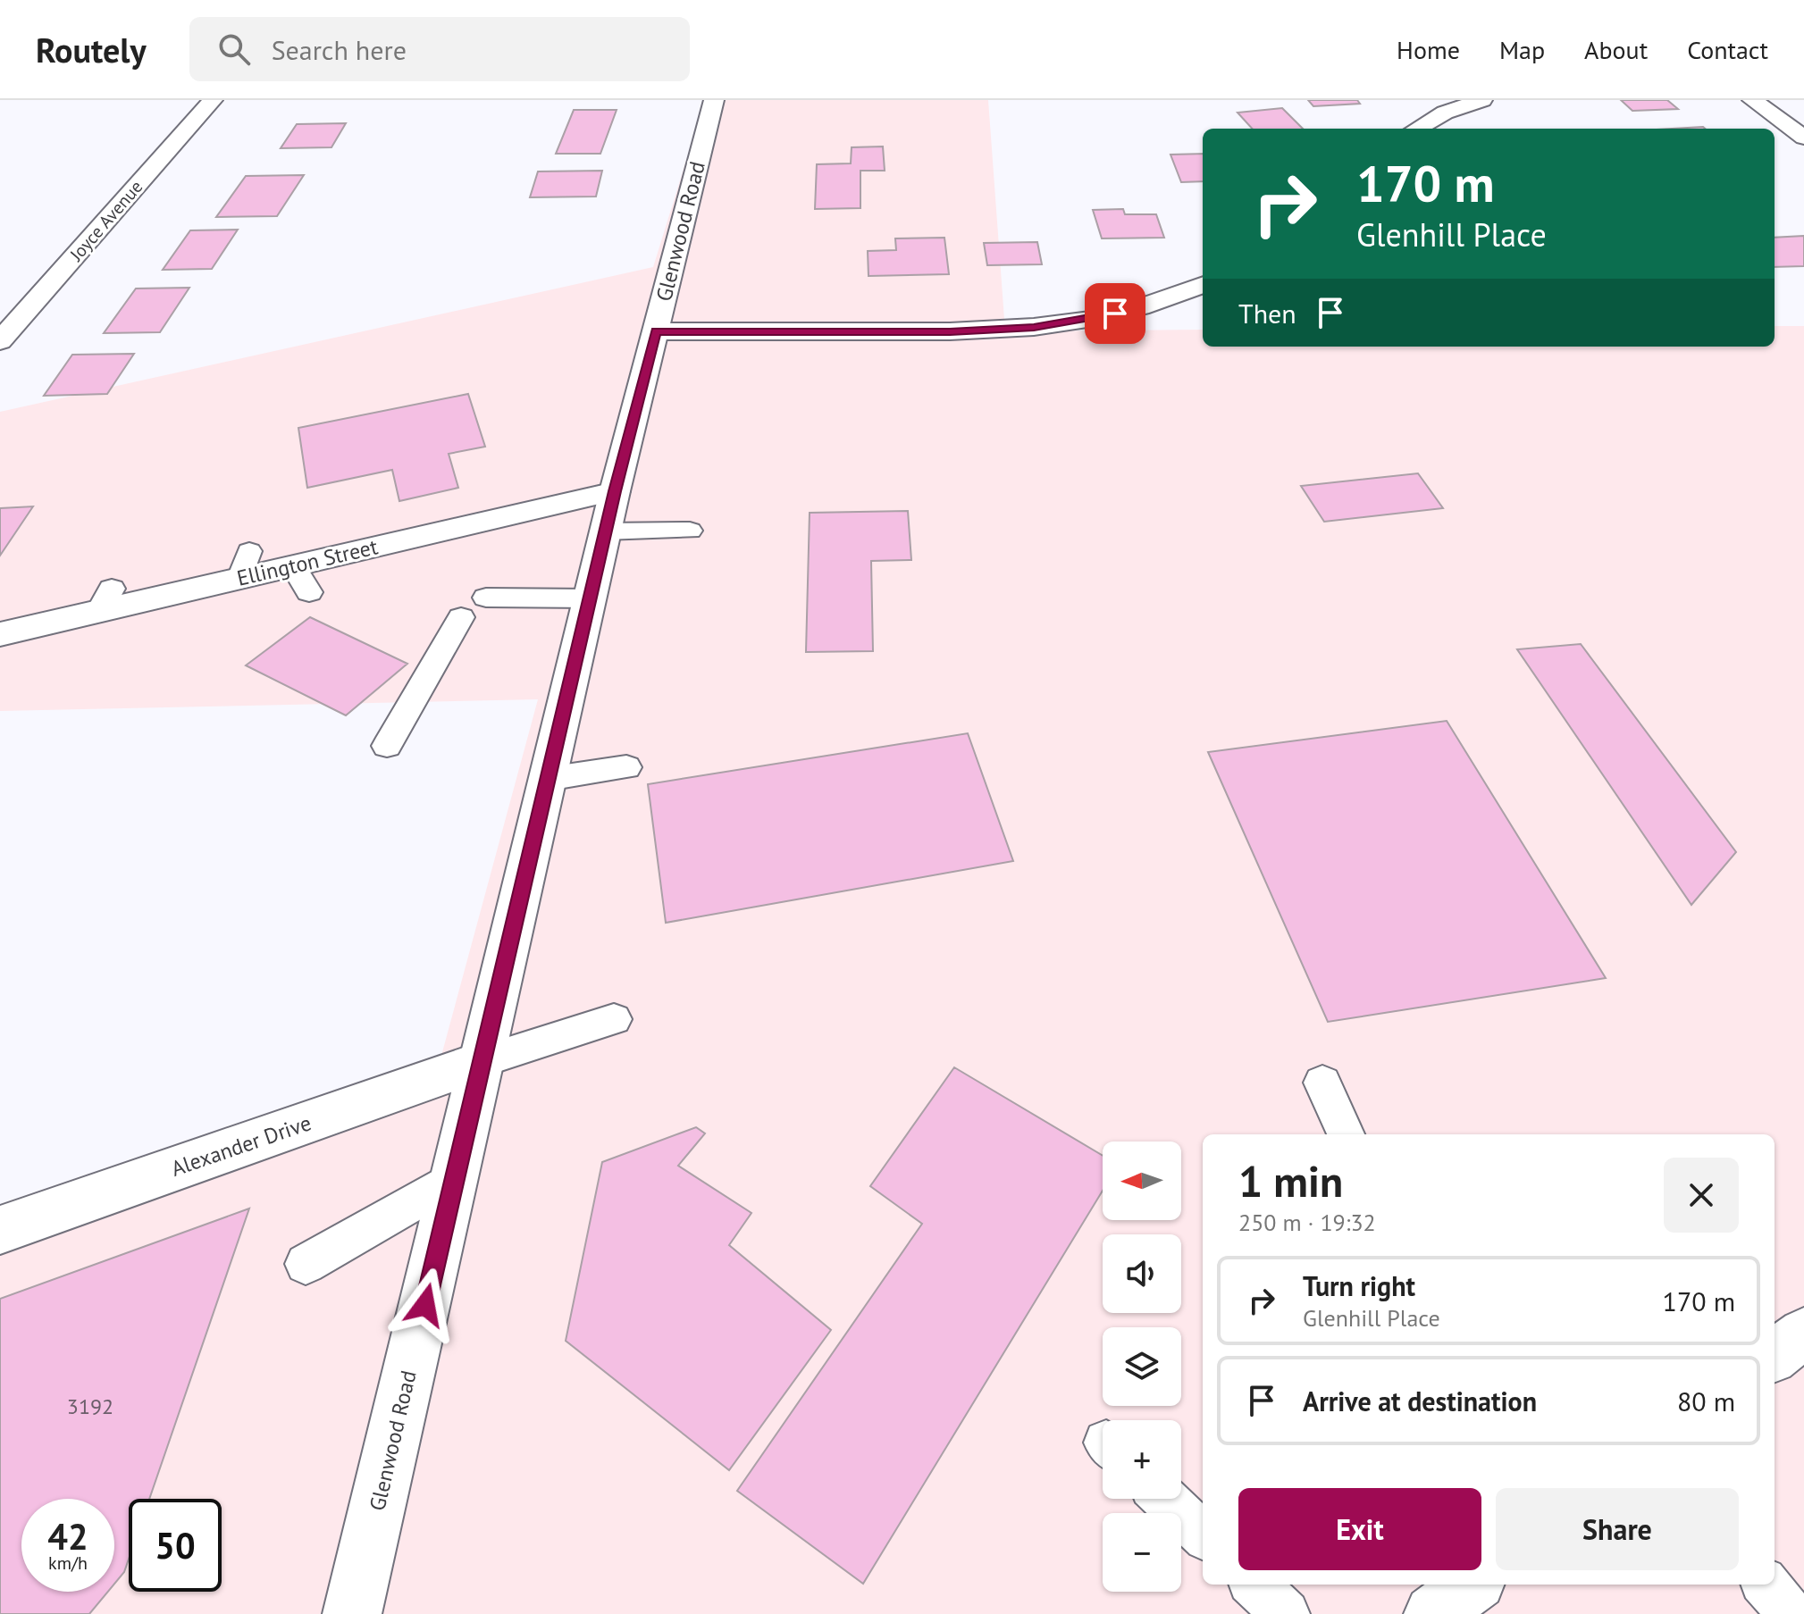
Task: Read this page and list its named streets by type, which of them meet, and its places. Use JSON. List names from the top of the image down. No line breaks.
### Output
{"streets":{"street":["Joyce Avenue","Glenwood Road","Ellington Street","Alexander Drive"]},"crossings":[["Glenwood Road","Ellington Street"],["Glenwood Road","Alexander Drive"]],"house_numbers":["3192"],"north":"left","page":{"header":"Routely","search":"Search here","nav":["Home","Map","About","Contact"],"turn":["170 m","Glenhill Place"],"then":"Then","heading":["1 min","250 m · 19:32"],"map_buttons":["+","−"],"list":[{"name":"Turn right","note":"Glenhill Place","value":"170 m"},{"name":"Arrive at destination","value":"80 m"}],"buttons":["Exit","Share"],"speed":"42 km/h","limit":"50"}}
